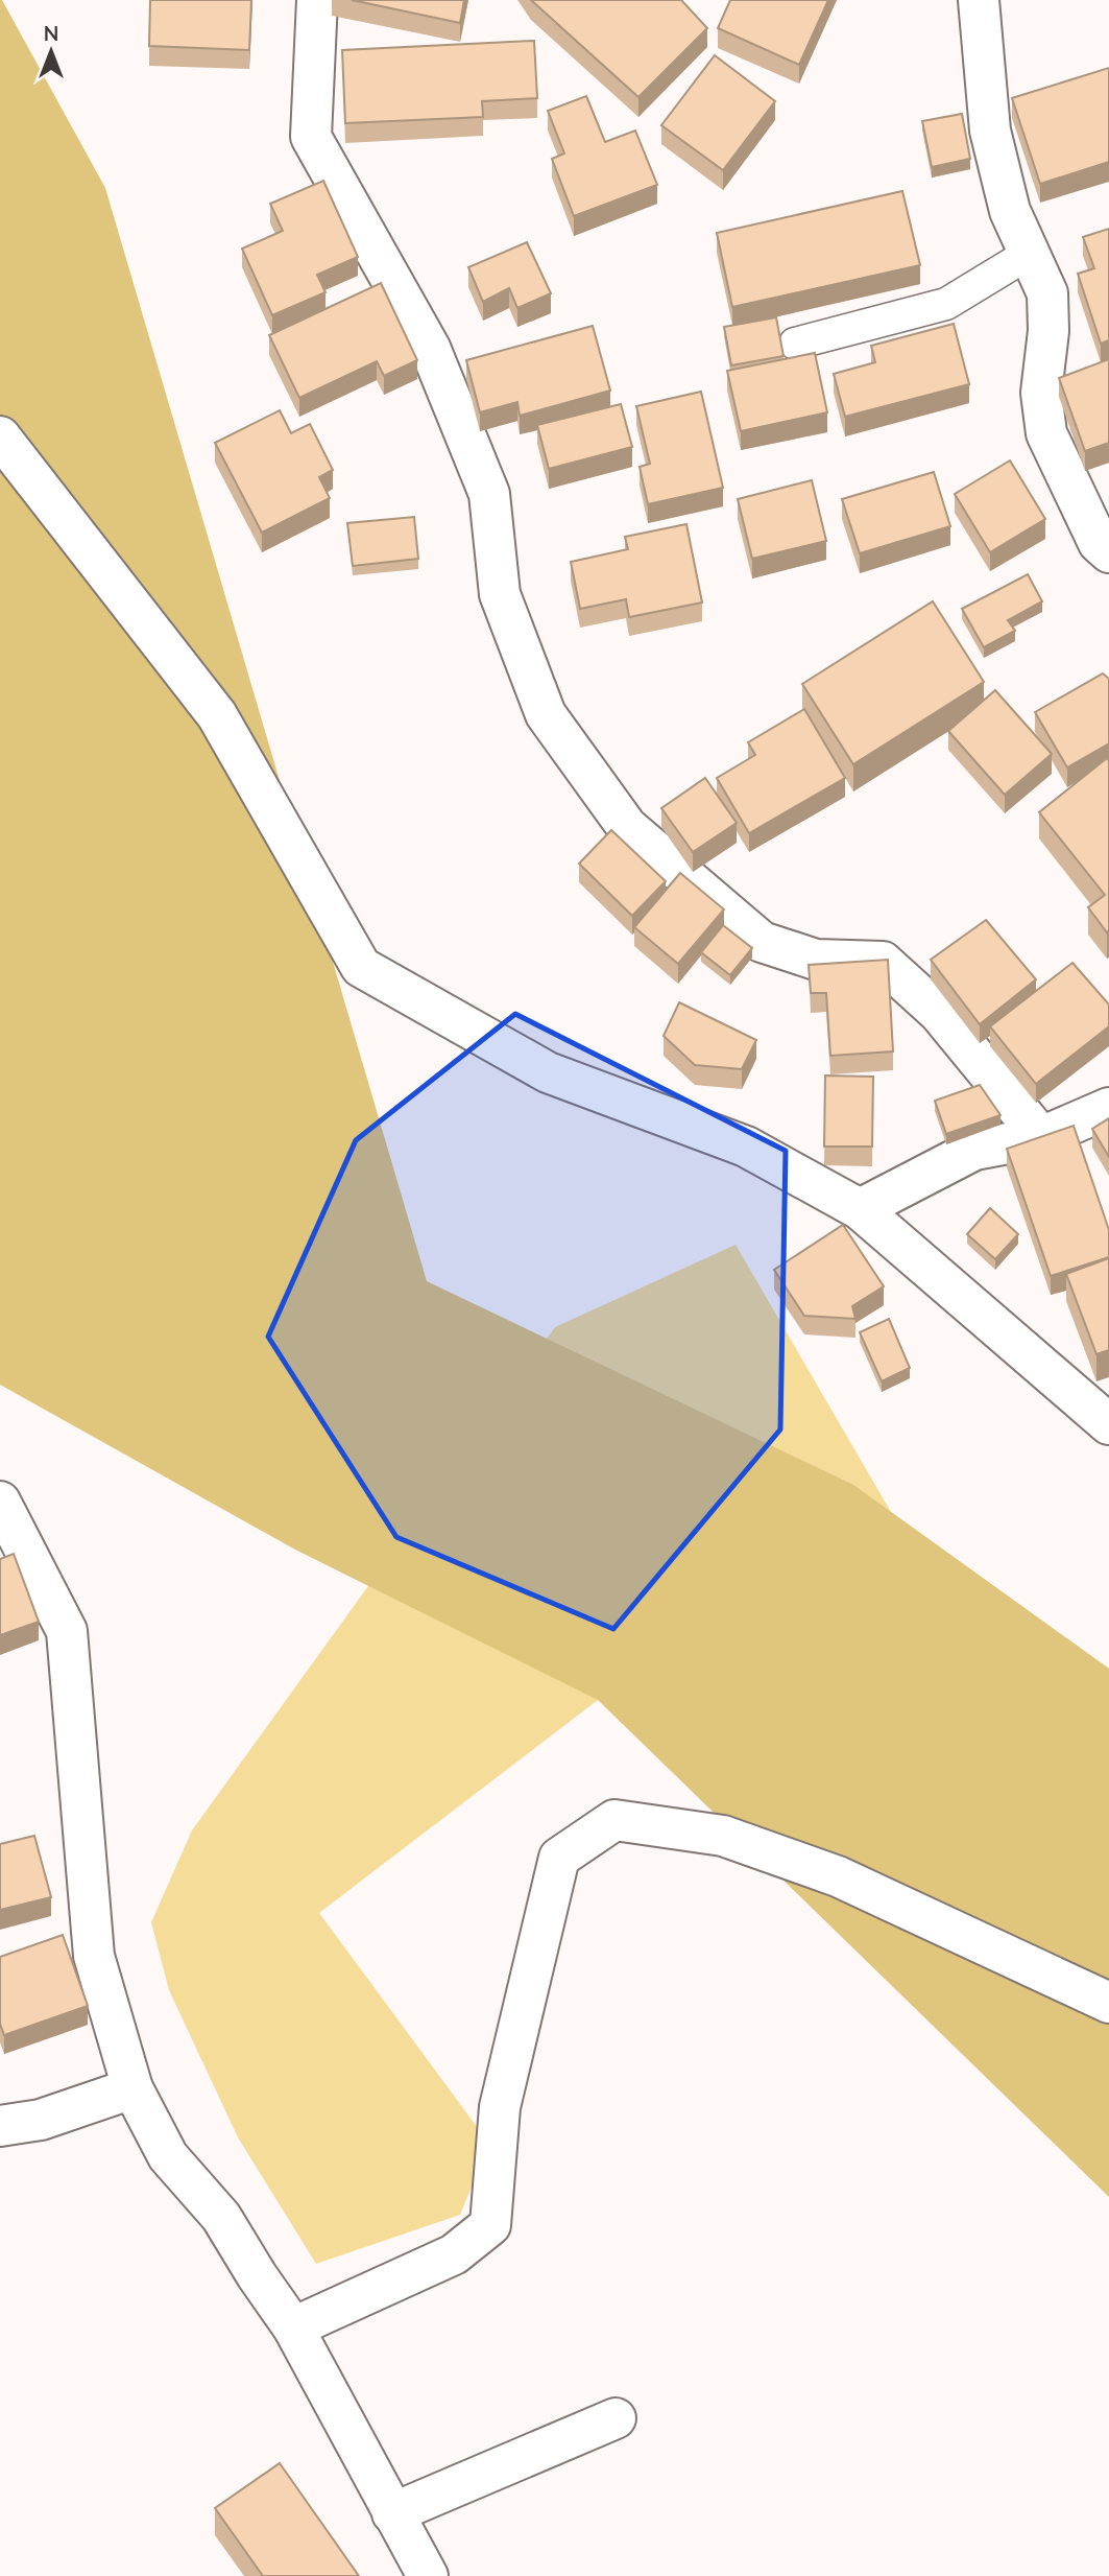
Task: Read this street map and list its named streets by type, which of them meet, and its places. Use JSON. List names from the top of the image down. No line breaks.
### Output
{"north":"top"}
